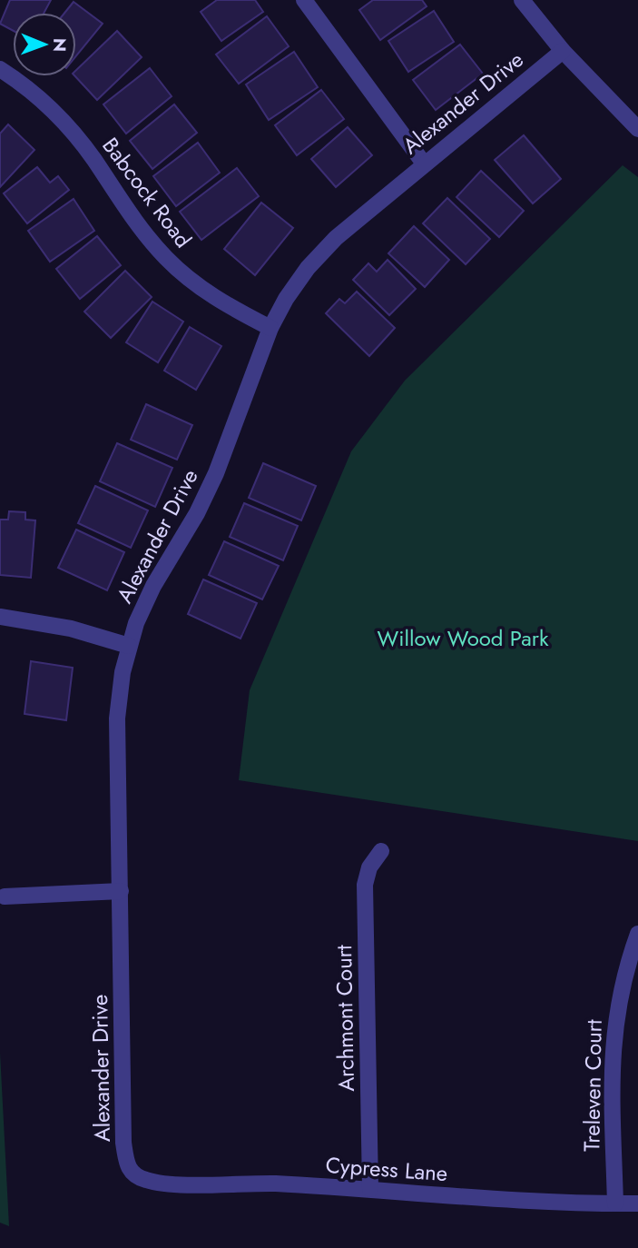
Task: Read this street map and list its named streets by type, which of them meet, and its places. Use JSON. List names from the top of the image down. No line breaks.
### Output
{"streets":{"street":["Alexander Drive","Babcock Road","Archmont Court","Treleven Court","Cypress Lane"]},"crossings":[["Alexander Drive","Babcock Road"],["Alexander Drive","Cypress Lane"],["Archmont Court","Cypress Lane"],["Treleven Court","Cypress Lane"]],"parks":["Willow Wood Park"],"north":"right"}
